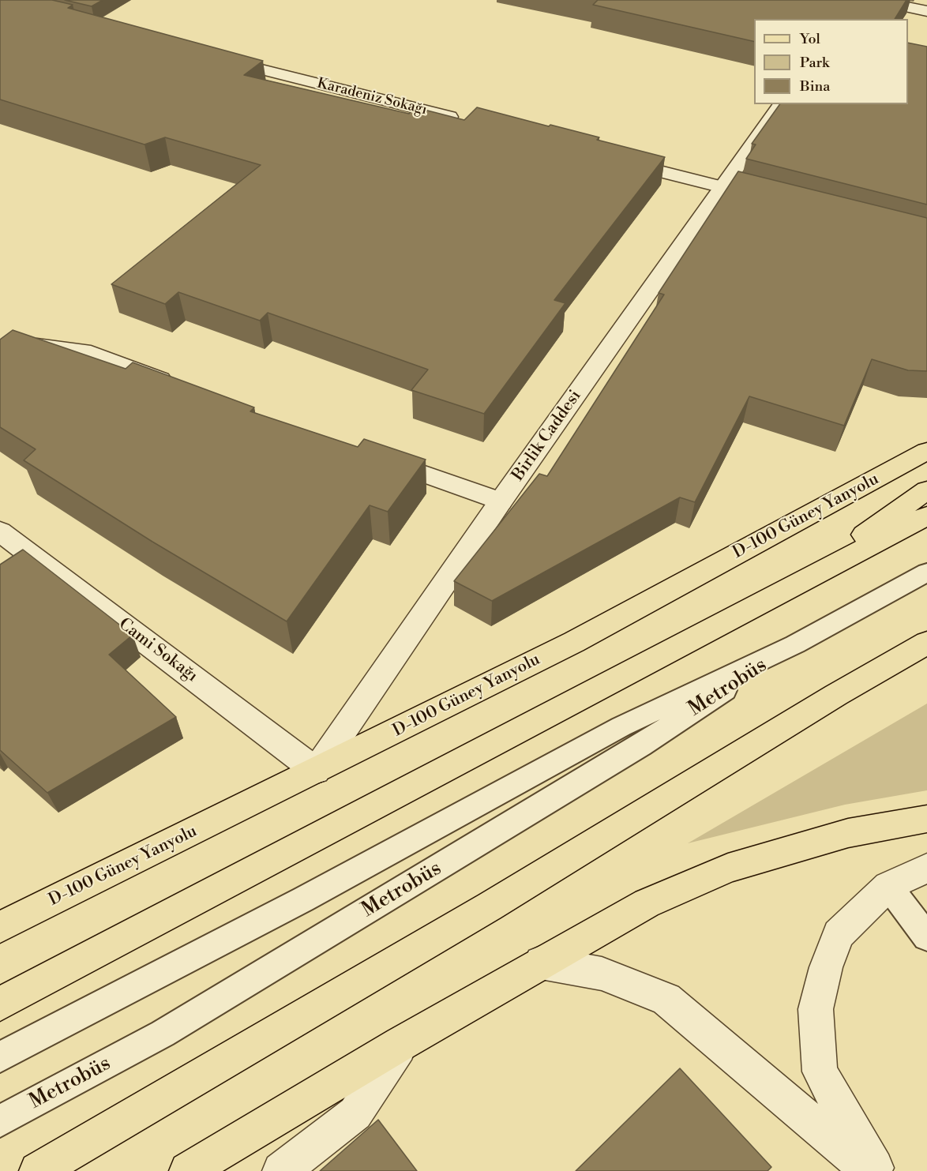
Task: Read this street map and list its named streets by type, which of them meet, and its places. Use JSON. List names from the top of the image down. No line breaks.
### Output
{"streets":{"main road":["D-100 Güney Yanyolu"],"street":["Karadeniz Sokağı","Birlik Caddesi","Cami Sokağı"],"lane":["Metrobüs"]},"crossings":[["Birlik Caddesi","D-100 Güney Yanyolu"],["Birlik Caddesi","Cami Sokağı"],["D-100 Güney Yanyolu","Cami Sokağı"]],"legend":["Yol","Park","Bina"]}
